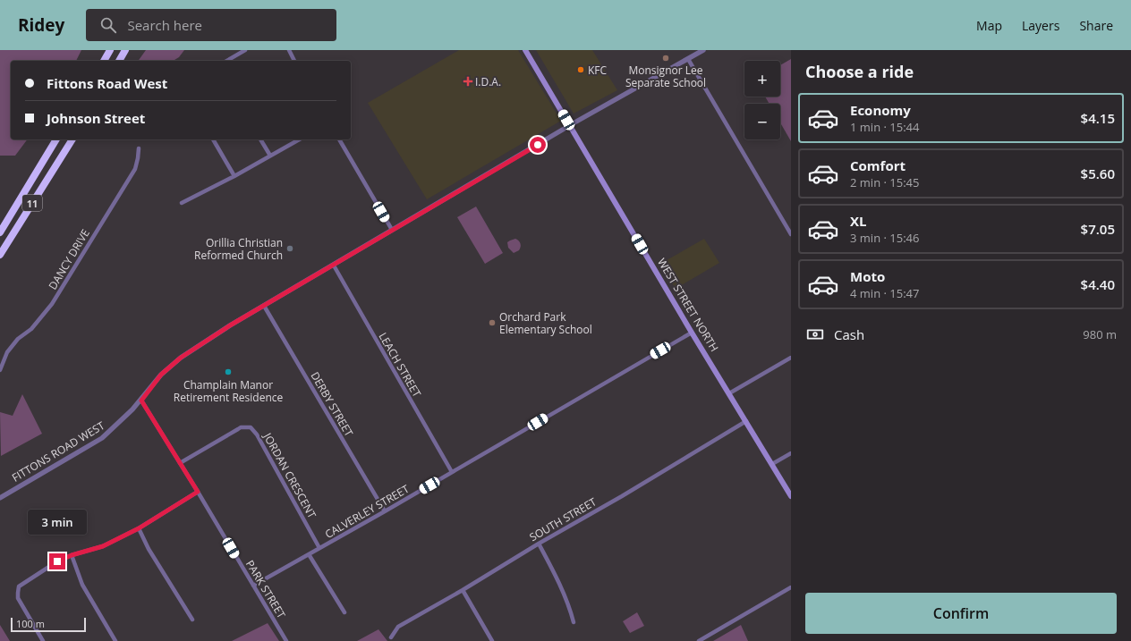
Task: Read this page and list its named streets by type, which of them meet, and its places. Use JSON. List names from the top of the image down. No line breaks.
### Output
{"streets":{"highway":["11"],"main road":["WEST STREET NORTH"],"street":["DANCY DRIVE","LEACH STREET","DERBY STREET","FITTONS ROAD WEST","JORDAN CRESCENT","CALVERLEY STREET","SOUTH STREET","PARK STREET"]},"crossings":[["WEST STREET NORTH","FITTONS ROAD WEST"],["WEST STREET NORTH","CALVERLEY STREET"],["WEST STREET NORTH","SOUTH STREET"],["LEACH STREET","FITTONS ROAD WEST"],["LEACH STREET","CALVERLEY STREET"],["DERBY STREET","FITTONS ROAD WEST"],["DERBY STREET","CALVERLEY STREET"],["FITTONS ROAD WEST","PARK STREET"],["JORDAN CRESCENT","CALVERLEY STREET"],["JORDAN CRESCENT","PARK STREET"],["CALVERLEY STREET","PARK STREET"]],"places":{"other":["Monsignor Lee Separate School","KFC","Orillia Christian Reformed Church","Orchard Park Elementary School","Champlain Manor Retirement Residence"],"health":["I.D.A."]},"scale_bar":"100 m","page":{"header":"Ridey","search":"Search here","nav":["Map","Layers","Share"],"heading":"Choose a ride","map_buttons":["+","−"],"banner":["Fittons Road West","Johnson Street"],"list":[{"name":"Economy","note":"1 min · 15:44","value":"$4.15"},{"name":"Comfort","note":"2 min · 15:45","value":"$5.60"},{"name":"XL","note":"3 min · 15:46","value":"$7.05"},{"name":"Moto","note":"4 min · 15:47","value":"$4.40"}],"pay":["Cash","980 m"],"bubble":"3 min","buttons":"Confirm","scale":"100 m"}}
